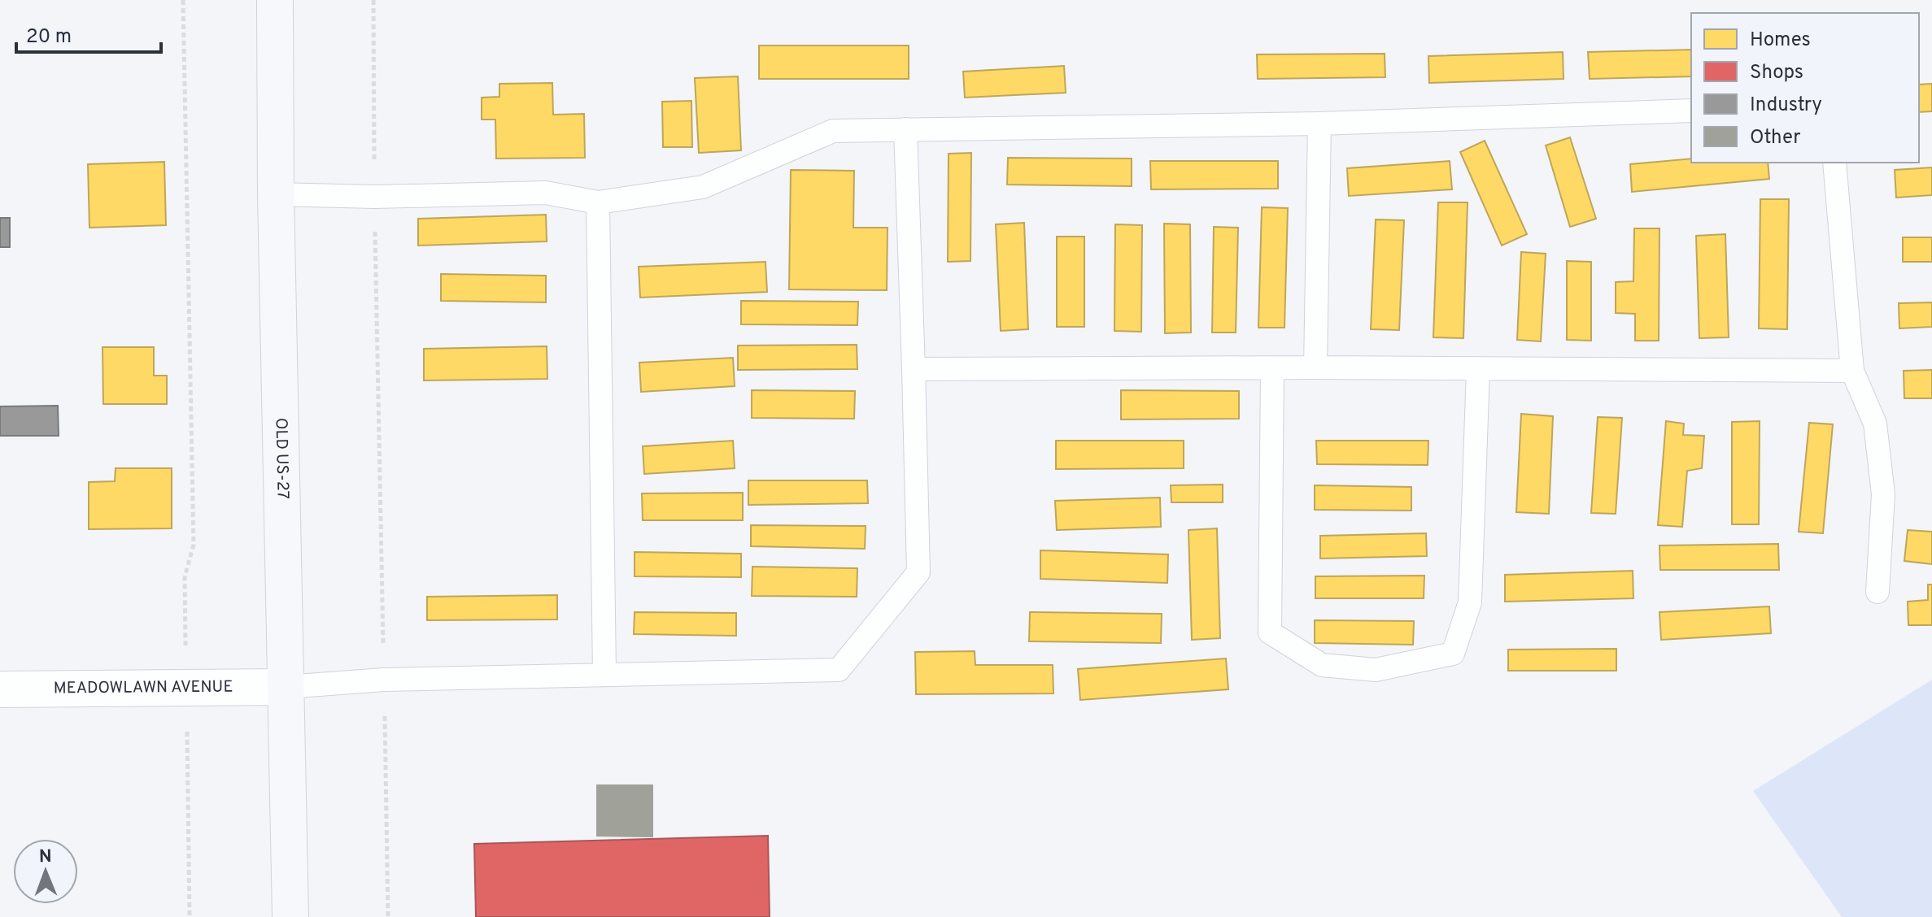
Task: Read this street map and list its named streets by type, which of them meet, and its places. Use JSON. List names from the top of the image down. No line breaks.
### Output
{"streets":{"main road":["OLD US-27"],"street":["MEADOWLAWN AVENUE"]},"crossings":[["OLD US-27","MEADOWLAWN AVENUE"]],"legend":["Homes","Shops","Industry","Other"],"scale_bar":"20 m","north":"top"}
